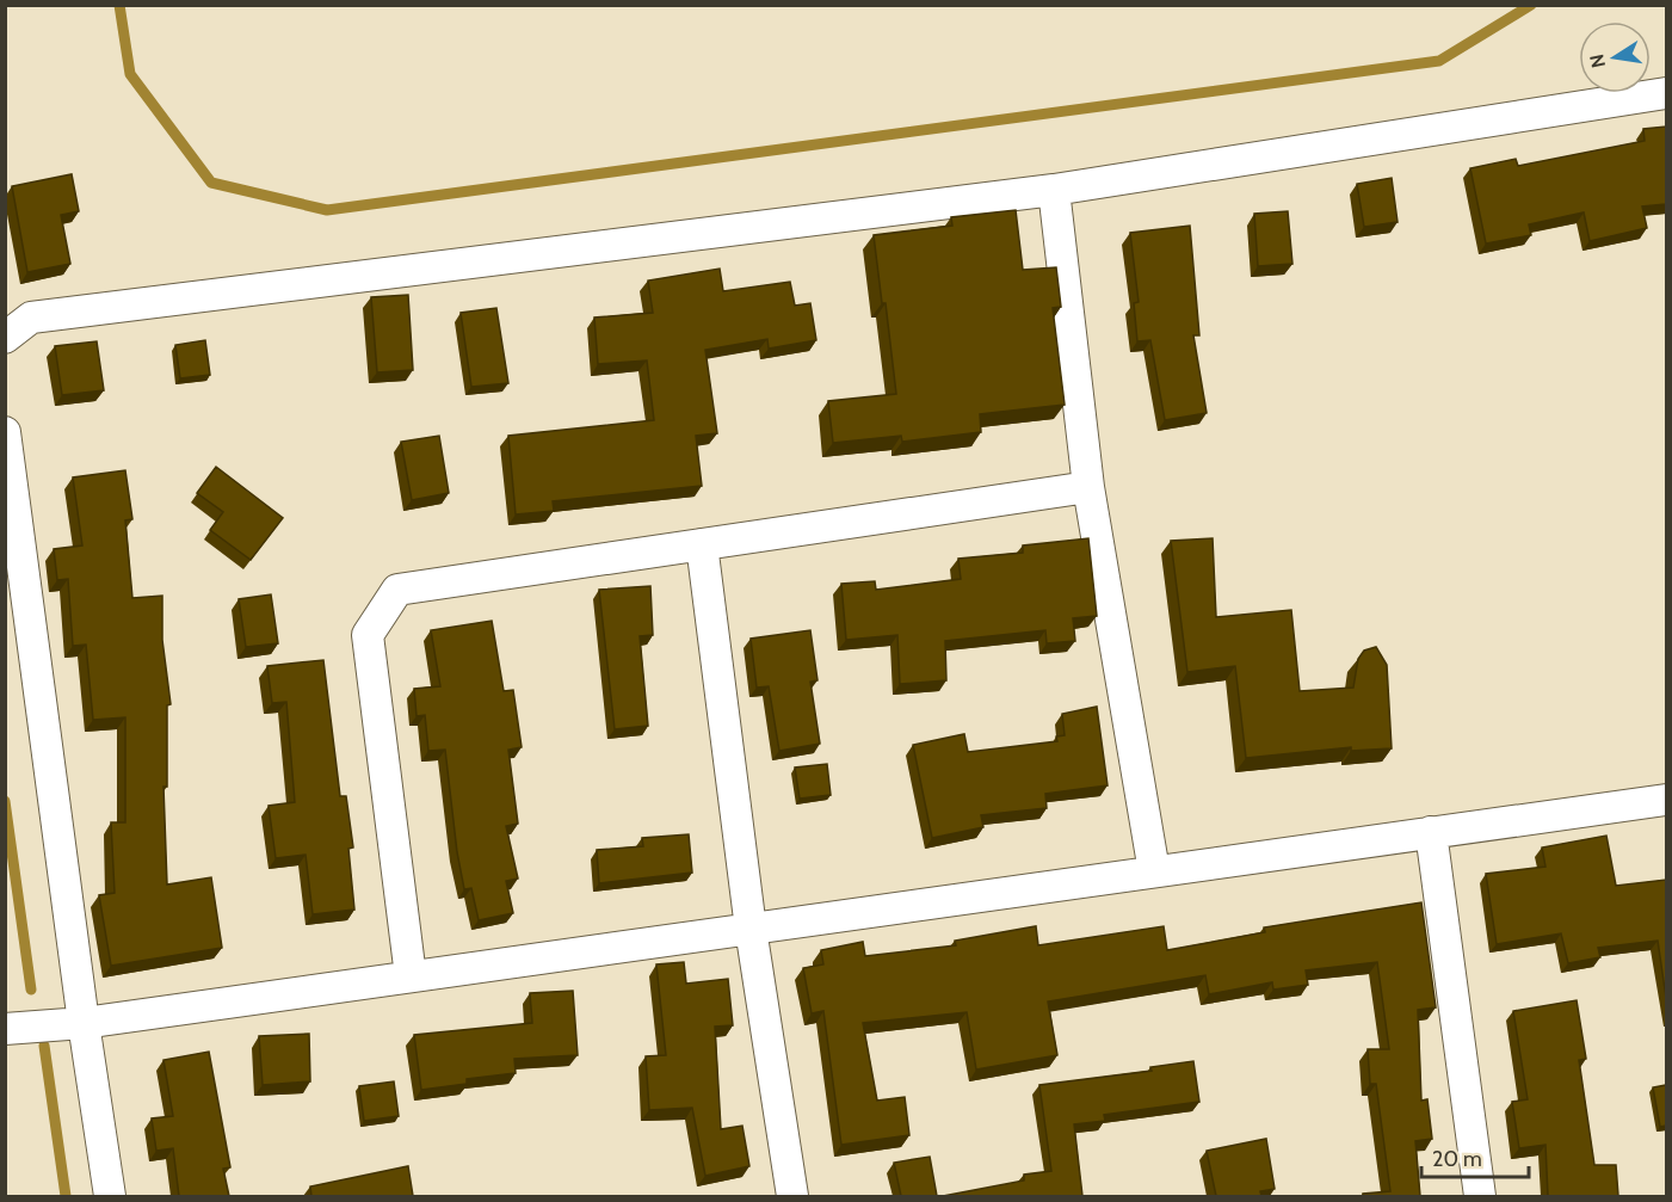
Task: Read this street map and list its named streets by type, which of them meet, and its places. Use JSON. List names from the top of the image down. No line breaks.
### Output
{"scale_bar":"20 m","north":"left"}
